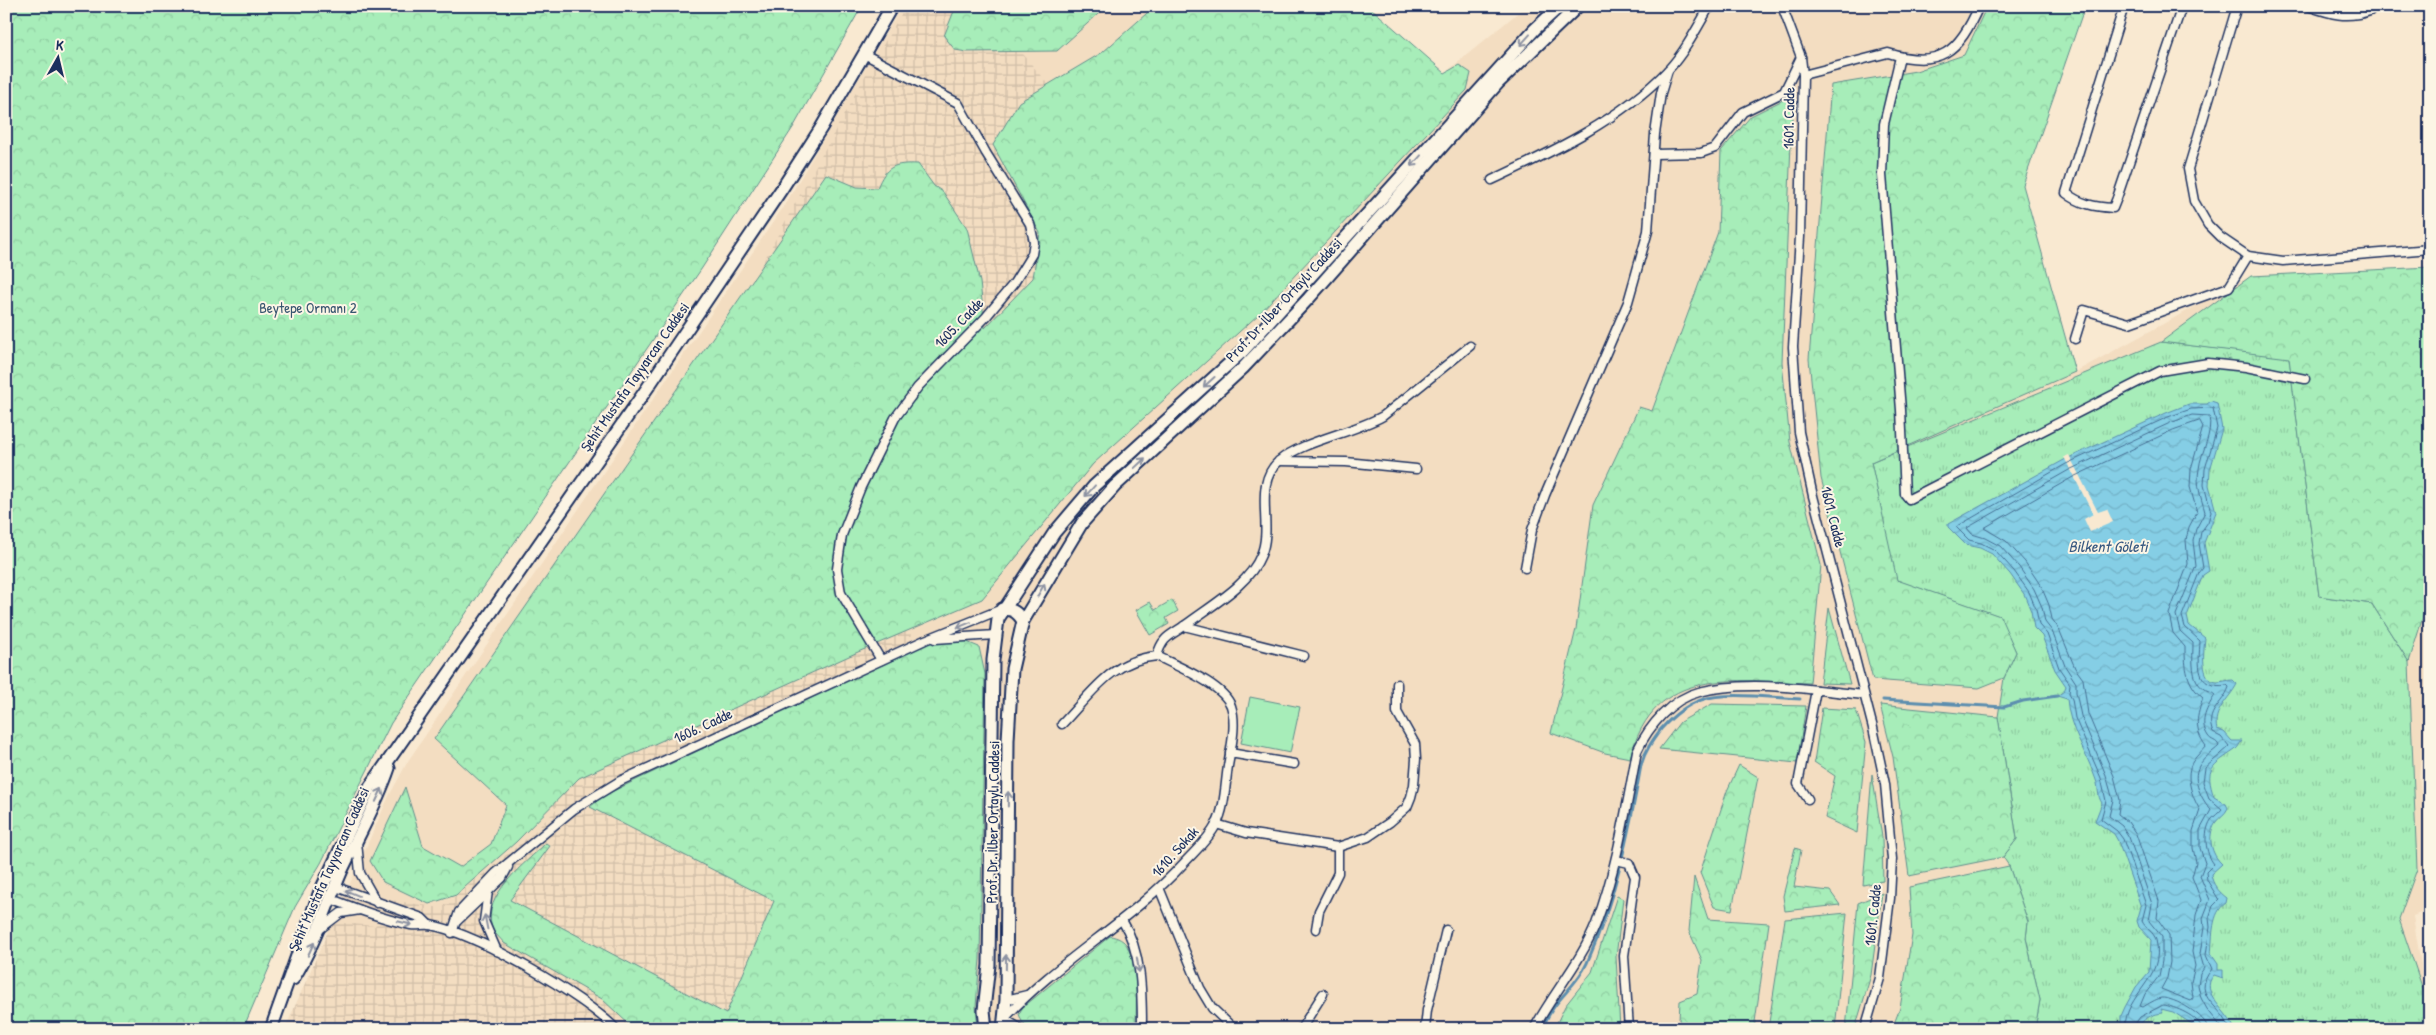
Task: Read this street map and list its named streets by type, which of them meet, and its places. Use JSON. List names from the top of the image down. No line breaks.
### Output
{"streets":{"street":["1601. Cadde","Prof. Dr. İlber Ortaylı Caddesi","1605. Cadde","Şehit Mustafa Tayyarcan Caddesi","1606. Cadde","1610. Sokak"]},"crossings":[["Prof. Dr. İlber Ortaylı Caddesi","1606. Cadde"],["Prof. Dr. İlber Ortaylı Caddesi","1610. Sokak"],["1605. Cadde","Şehit Mustafa Tayyarcan Caddesi"],["1605. Cadde","1606. Cadde"]],"water":["Bilkent Göleti"],"parks":["Beytepe Ormanı 2"],"north":"top"}
